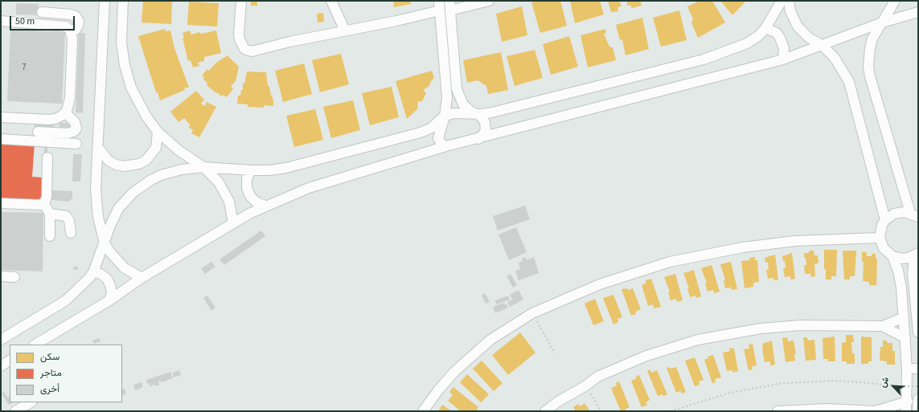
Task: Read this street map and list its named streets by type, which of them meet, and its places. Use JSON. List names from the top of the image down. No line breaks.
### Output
{"house_numbers":["7"],"legend":["سكن","متاجر","أخرى"],"scale_bar":"50 m","north":"top left"}
